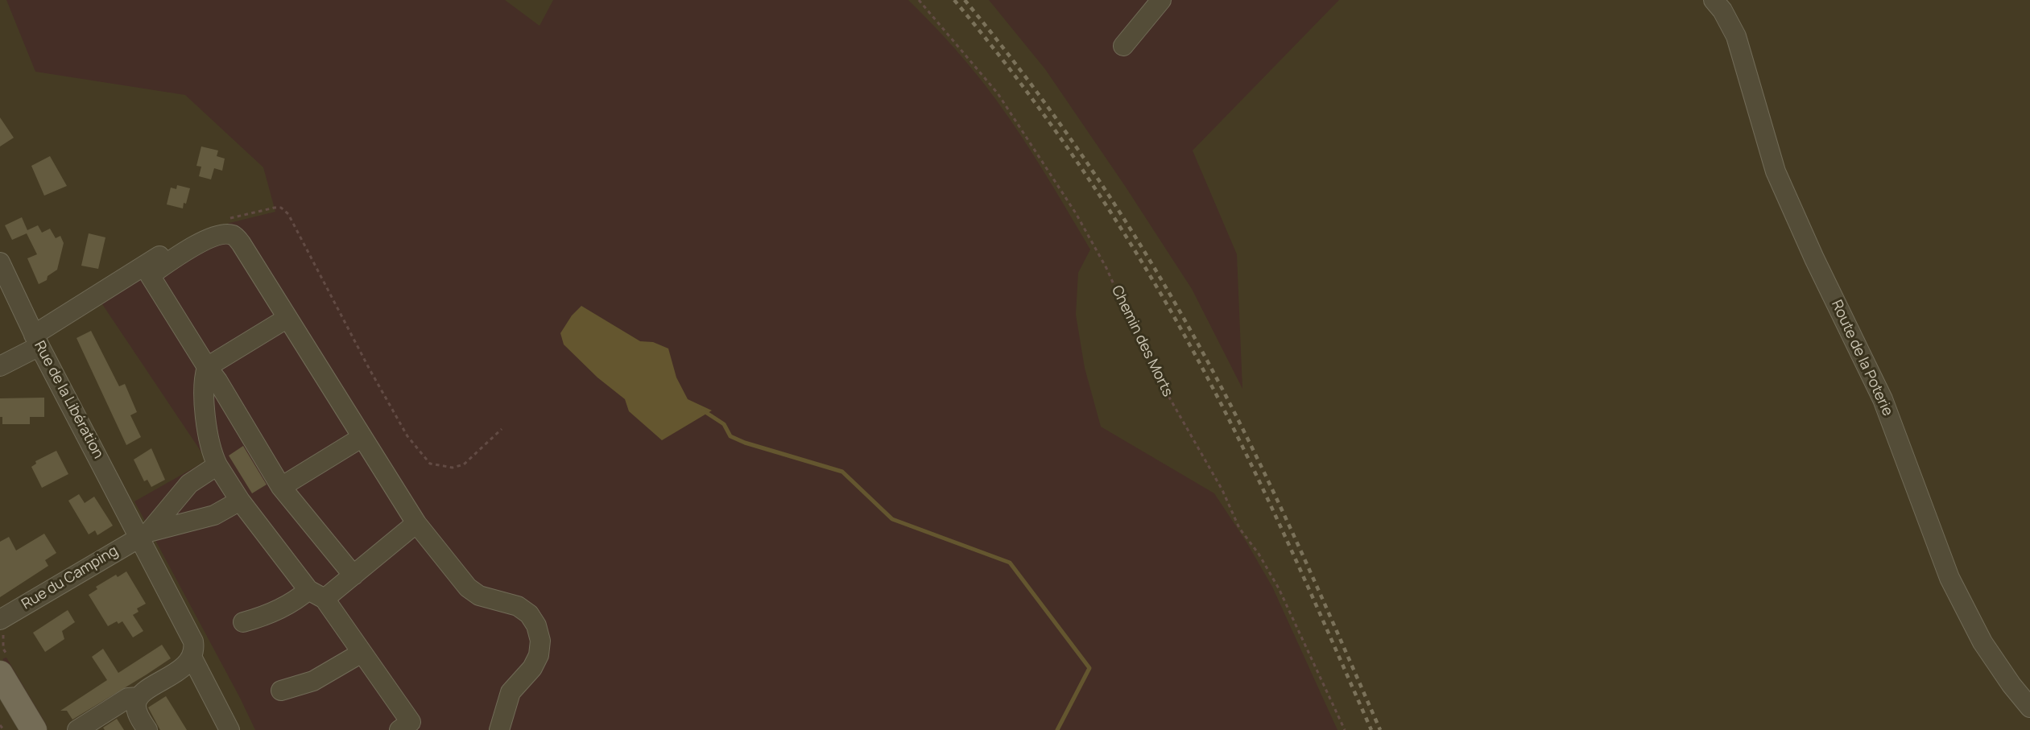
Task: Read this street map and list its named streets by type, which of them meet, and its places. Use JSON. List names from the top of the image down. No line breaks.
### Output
{"streets":{"street":["Route de la Poterie","Rue de la Libération","Rue du Camping"],"path":["Chemin des Morts"]},"crossings":[["Rue de la Libération","Rue du Camping"]]}
